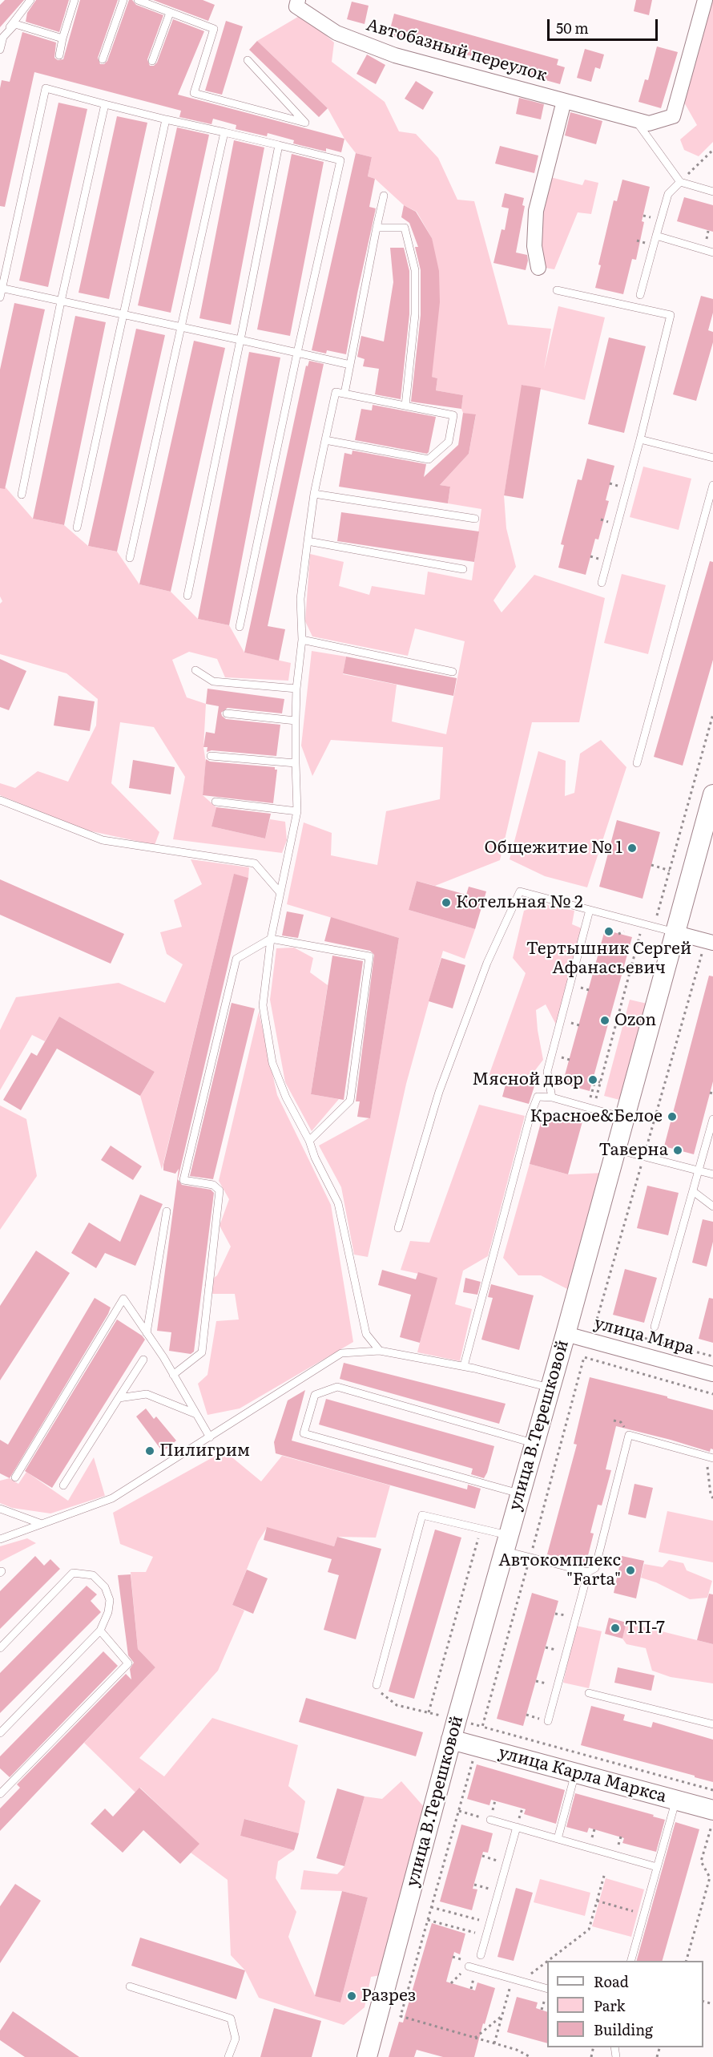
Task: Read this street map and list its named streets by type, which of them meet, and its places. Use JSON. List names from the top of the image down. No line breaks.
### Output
{"streets":{"main road":["улица В.Терешковой","улица Карла Маркса"],"street":["Автобазный переулок","улица Мира"]},"crossings":[["улица Мира","улица В.Терешковой"],["улица В.Терешковой","улица Карла Маркса"]],"places":["Общежитие № 1","Котельная № 2","Тертышник Сергей Афанасьевич","Ozon","Мясной двор","Красное&Белое","Таверна","Пилигрим","Автокомплекс \"Farta\"","ТП-7","Разрез"],"legend":["Road","Park","Building"],"scale_bar":"50 m"}
